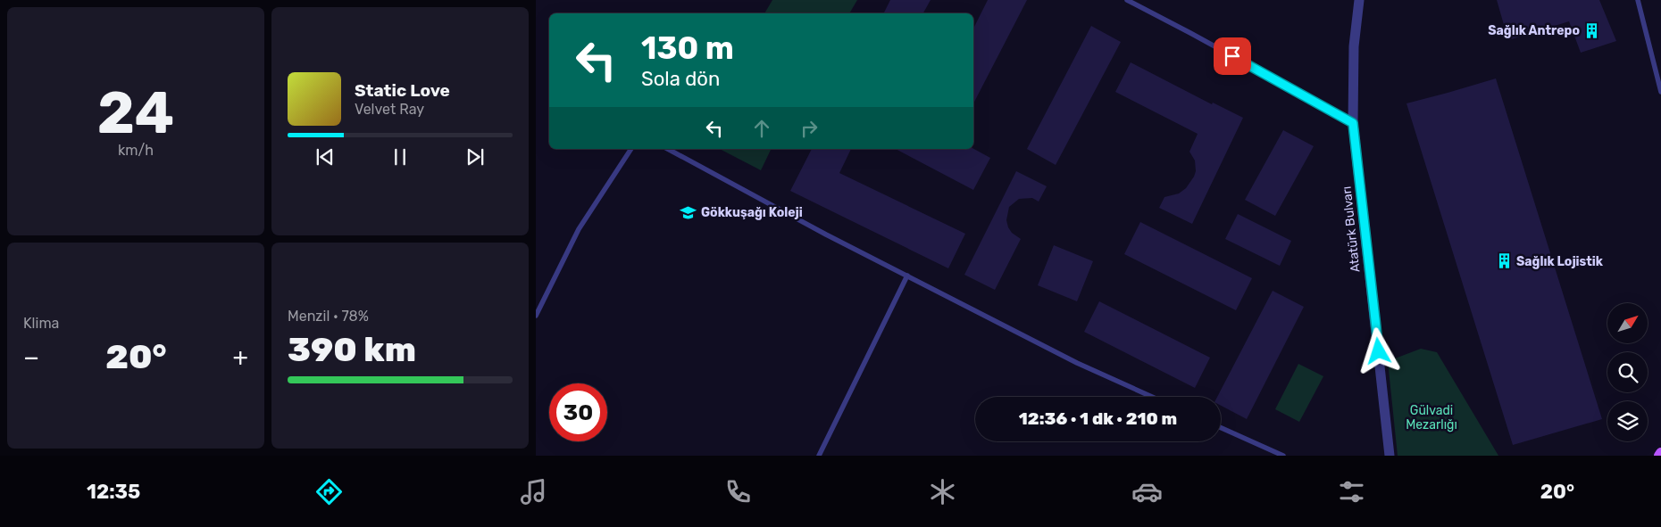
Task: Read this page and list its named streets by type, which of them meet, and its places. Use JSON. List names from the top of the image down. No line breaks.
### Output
{"streets":{"street":["Atatürk Bulvarı"]},"parks":["Gülvadi Mezarlığı"],"places":{"building":["Sağlık Antrepo","Sağlık Lojistik"],"school or university":["Gökkuşağı Koleji"]},"north":"top right","page":{"tile":[["24","km/h"],"Klima",["Menzil · 78%","390 km"]],"turn":["130 m","Sola dön"],"song":["Static Love","Velvet Ray"],"heat":["−","20°","+"],"limit":"30","trip":"12:36 · 1 dk · 210 m","tabs":["12:35","20°"]}}
